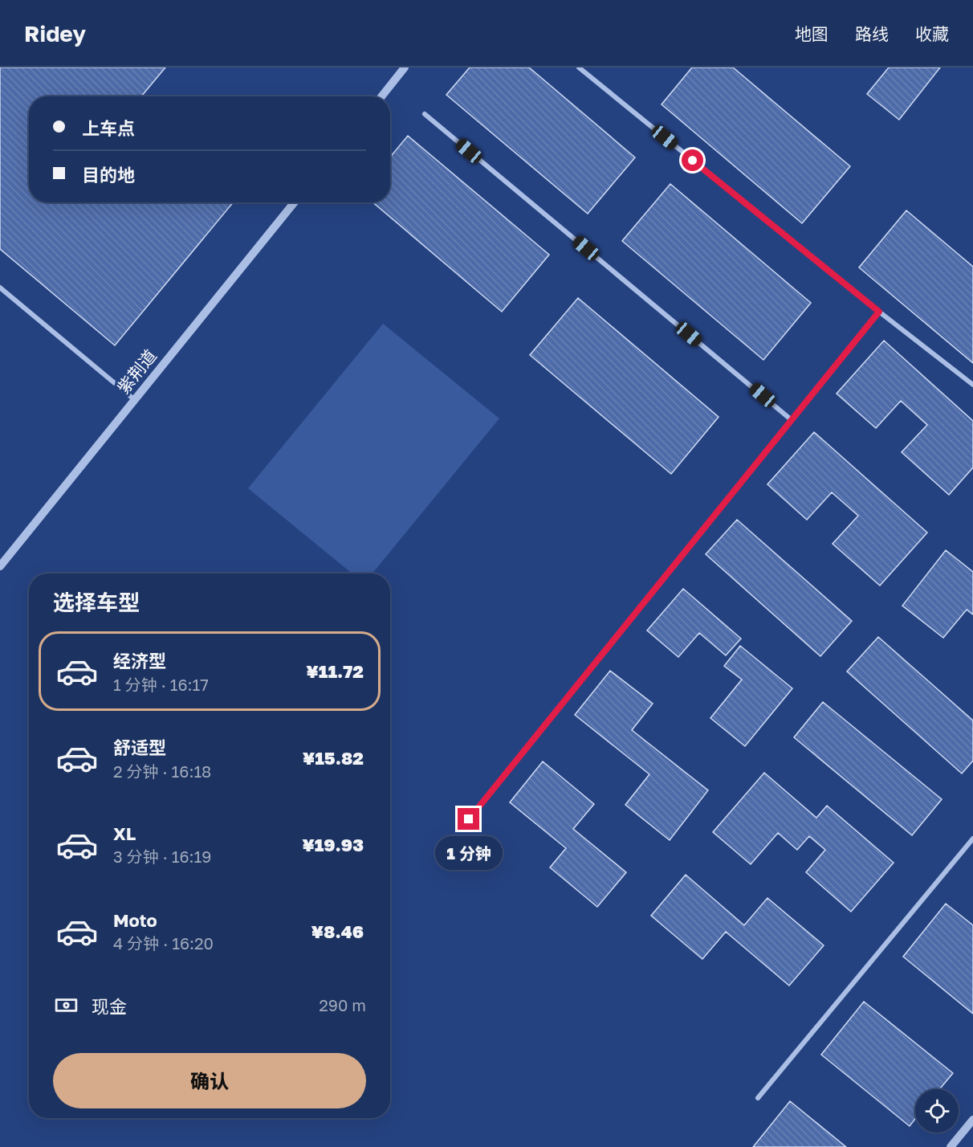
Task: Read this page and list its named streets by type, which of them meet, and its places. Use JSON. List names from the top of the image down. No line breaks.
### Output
{"streets":{"street":["紫荆道"]},"page":{"header":"Ridey","nav":["地图","路线","收藏"],"banner":["上车点","目的地"],"heading":"选择车型","list":[{"name":"经济型","note":"1 分钟 · 16:17","value":"¥11.72"},{"name":"舒适型","note":"2 分钟 · 16:18","value":"¥15.82"},{"name":"XL","note":"3 分钟 · 16:19","value":"¥19.93"},{"name":"Moto","note":"4 分钟 · 16:20","value":"¥8.46"}],"bubble":"1 分钟","pay":["现金","290 m"],"buttons":"确认"}}
